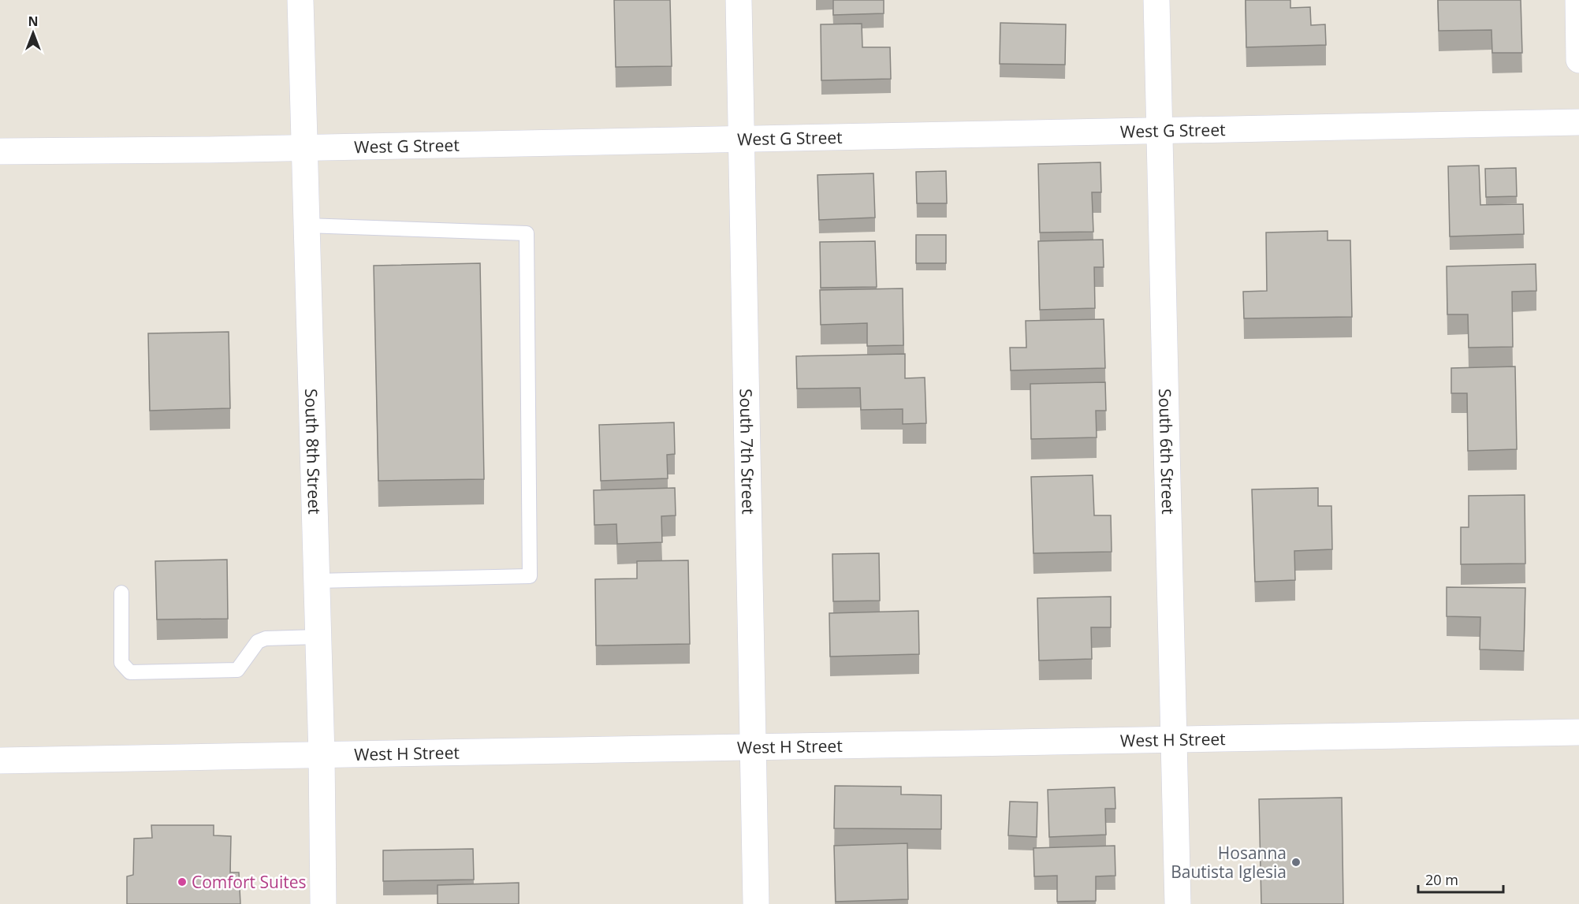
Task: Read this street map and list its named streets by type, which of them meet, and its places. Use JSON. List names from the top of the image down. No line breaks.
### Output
{"streets":{"street":["West G Street","South 8th Street","South 7th Street","South 6th Street","West H Street"]},"crossings":[["West G Street","South 8th Street"],["West G Street","South 7th Street"],["West G Street","South 6th Street"],["South 8th Street","West H Street"],["South 7th Street","West H Street"],["South 6th Street","West H Street"]],"places":["Hosanna Bautista Iglesia","Comfort Suites"],"scale_bar":"20 m","north":"top"}
